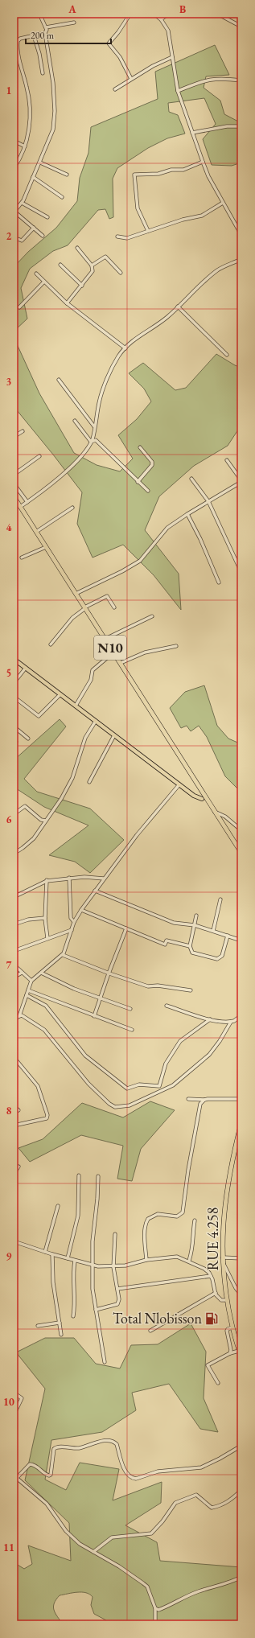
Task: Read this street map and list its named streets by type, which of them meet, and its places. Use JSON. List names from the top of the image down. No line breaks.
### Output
{"streets":{"highway":["N10","RUE 4.258"]},"places":{"fuel station":["Total Nlobisson"]},"scale_bar":"200 m","grid":{"columns":["A","B"],"rows":["1","2","3","4","5","6","7","8","9","10","11"]}}
